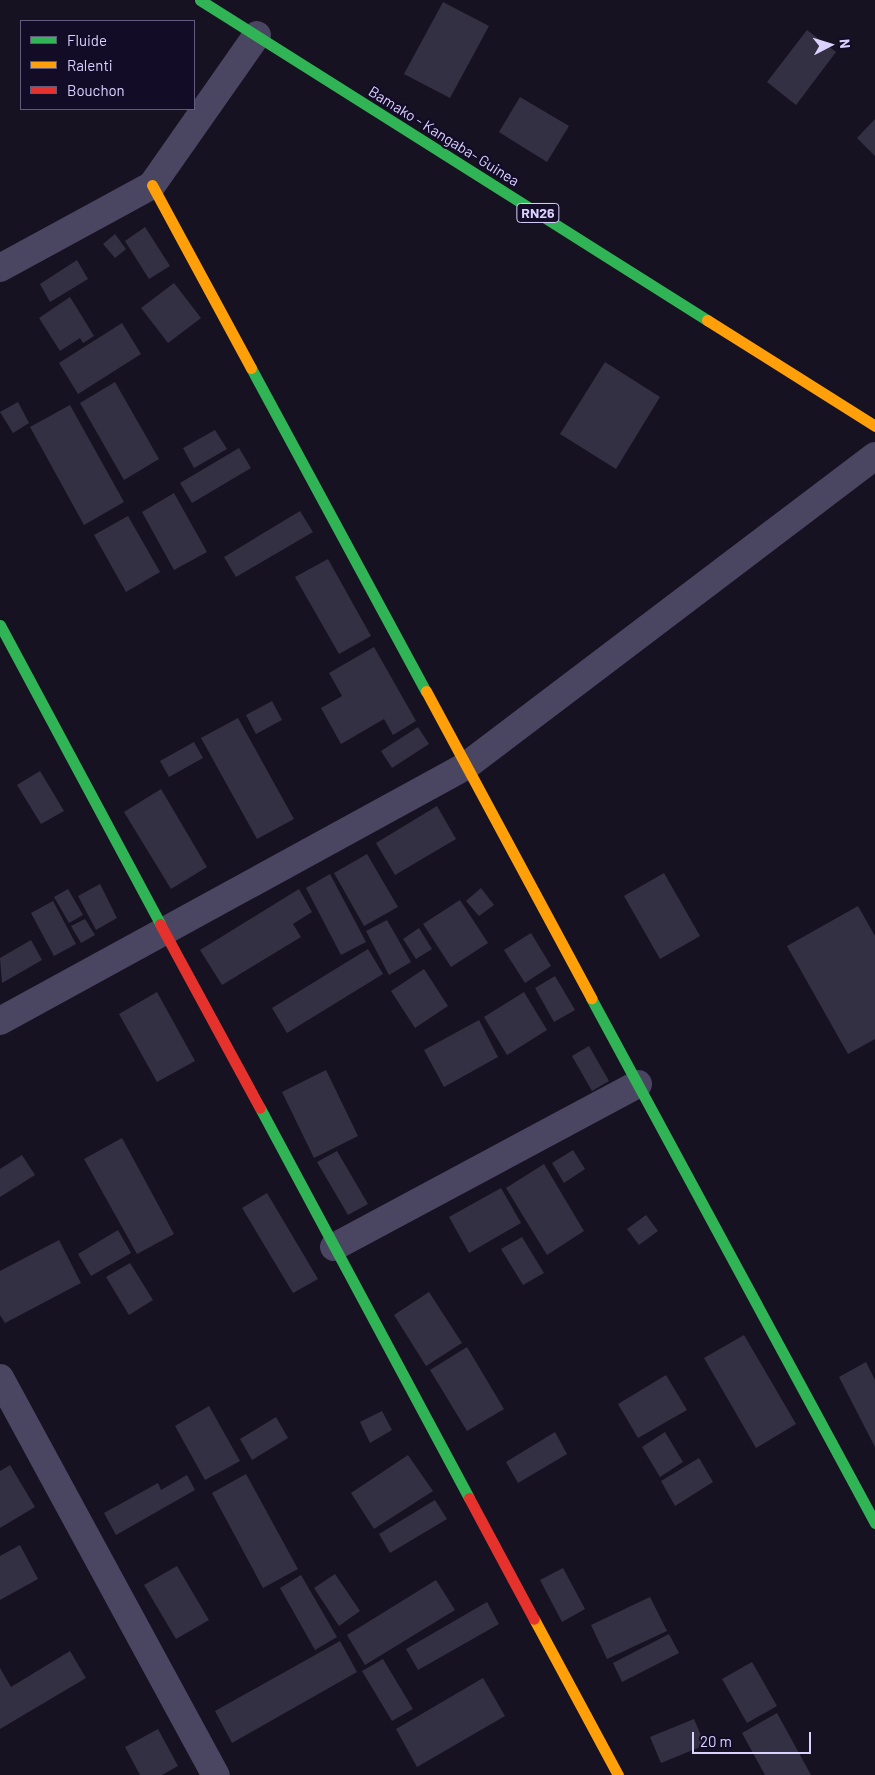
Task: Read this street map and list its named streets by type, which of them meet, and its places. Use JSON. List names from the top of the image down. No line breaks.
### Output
{"streets":{"street":["Bamako - Kangaba- Guinea","RN26"]},"legend":["Fluide","Ralenti","Bouchon"],"scale_bar":"20 m","north":"right"}
